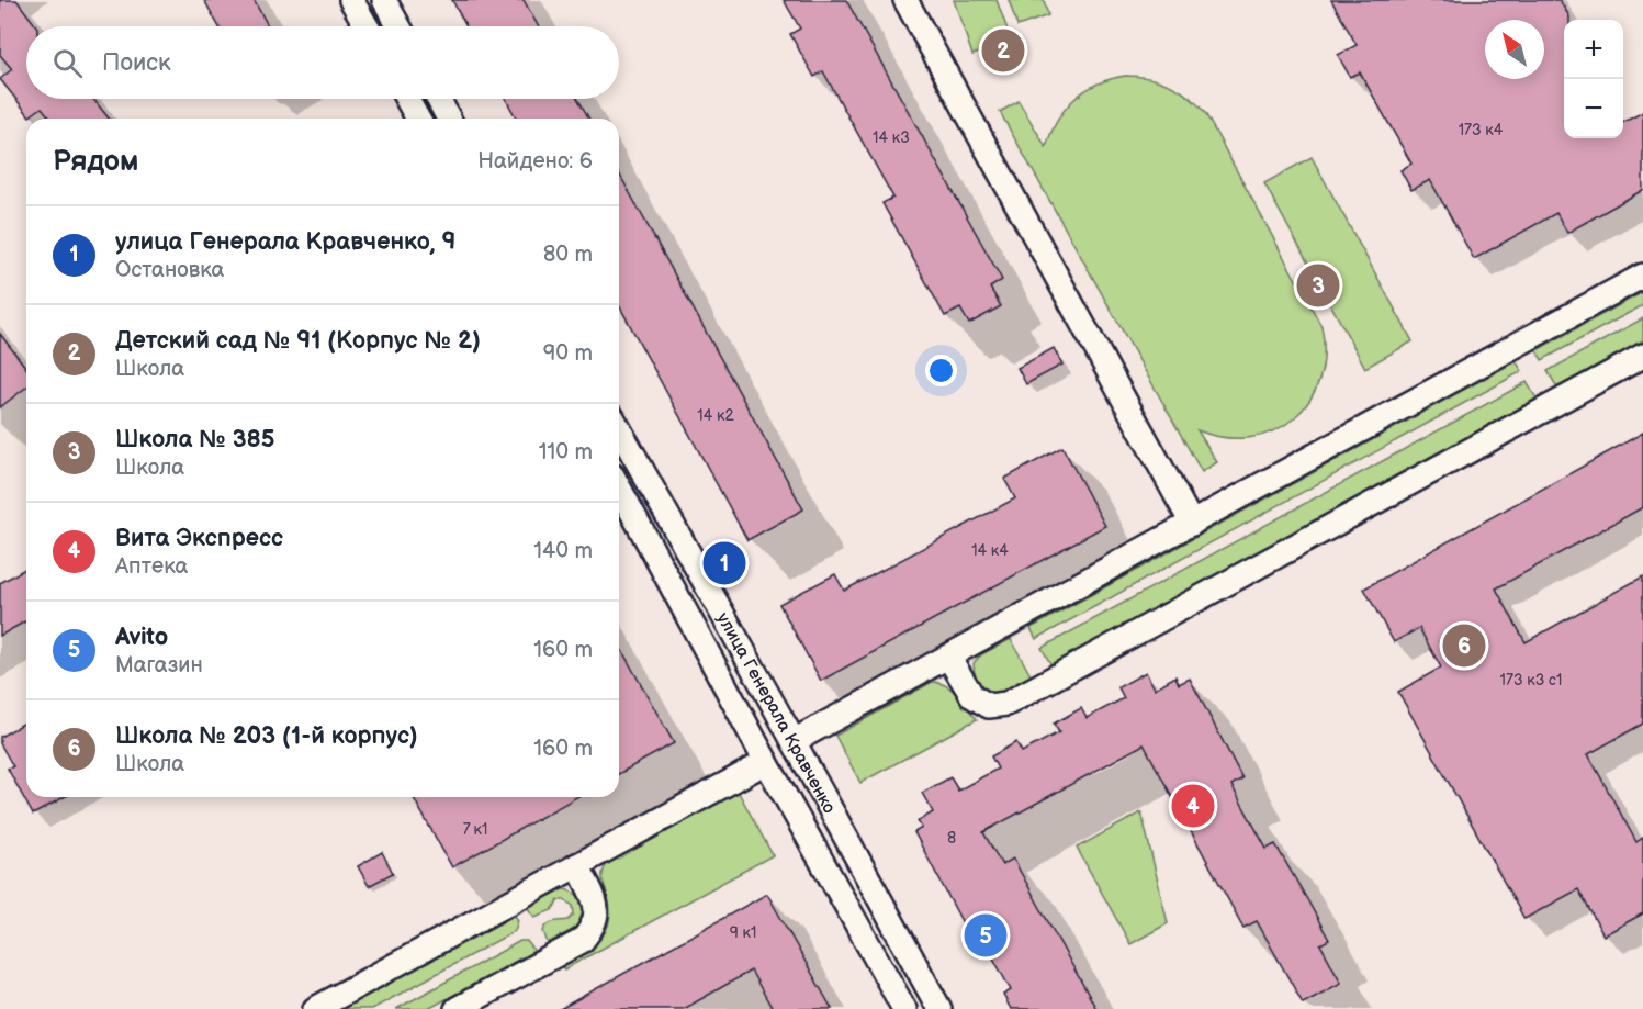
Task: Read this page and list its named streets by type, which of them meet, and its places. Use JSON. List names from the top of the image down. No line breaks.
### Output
{"streets":{"street":["улица Генерала Кравченко"]},"house_numbers":["173 к4","14 к3","14 к2","14 к4","173 к3 с1","7 к1","8","9 к1"],"north":"top left","page":{"map_buttons":["+","−"],"pins":["2","3","1","6","4","5"],"search":"Поиск","heading":["Рядом","Найдено: 6"],"list":[{"mark":"1","name":"улица Генерала Кравченко, 9","note":"Остановка","value":"80 m"},{"mark":"2","name":"Детский сад № 91 (Корпус № 2)","note":"Школа","value":"90 m"},{"mark":"3","name":"Школа № 385","note":"Школа","value":"110 m"},{"mark":"4","name":"Вита Экспресс","note":"Аптека","value":"140 m"},{"mark":"5","name":"Avito","note":"Магазин","value":"160 m"},{"mark":"6","name":"Школа № 203 (1-й корпус)","note":"Школа","value":"160 m"}]}}
